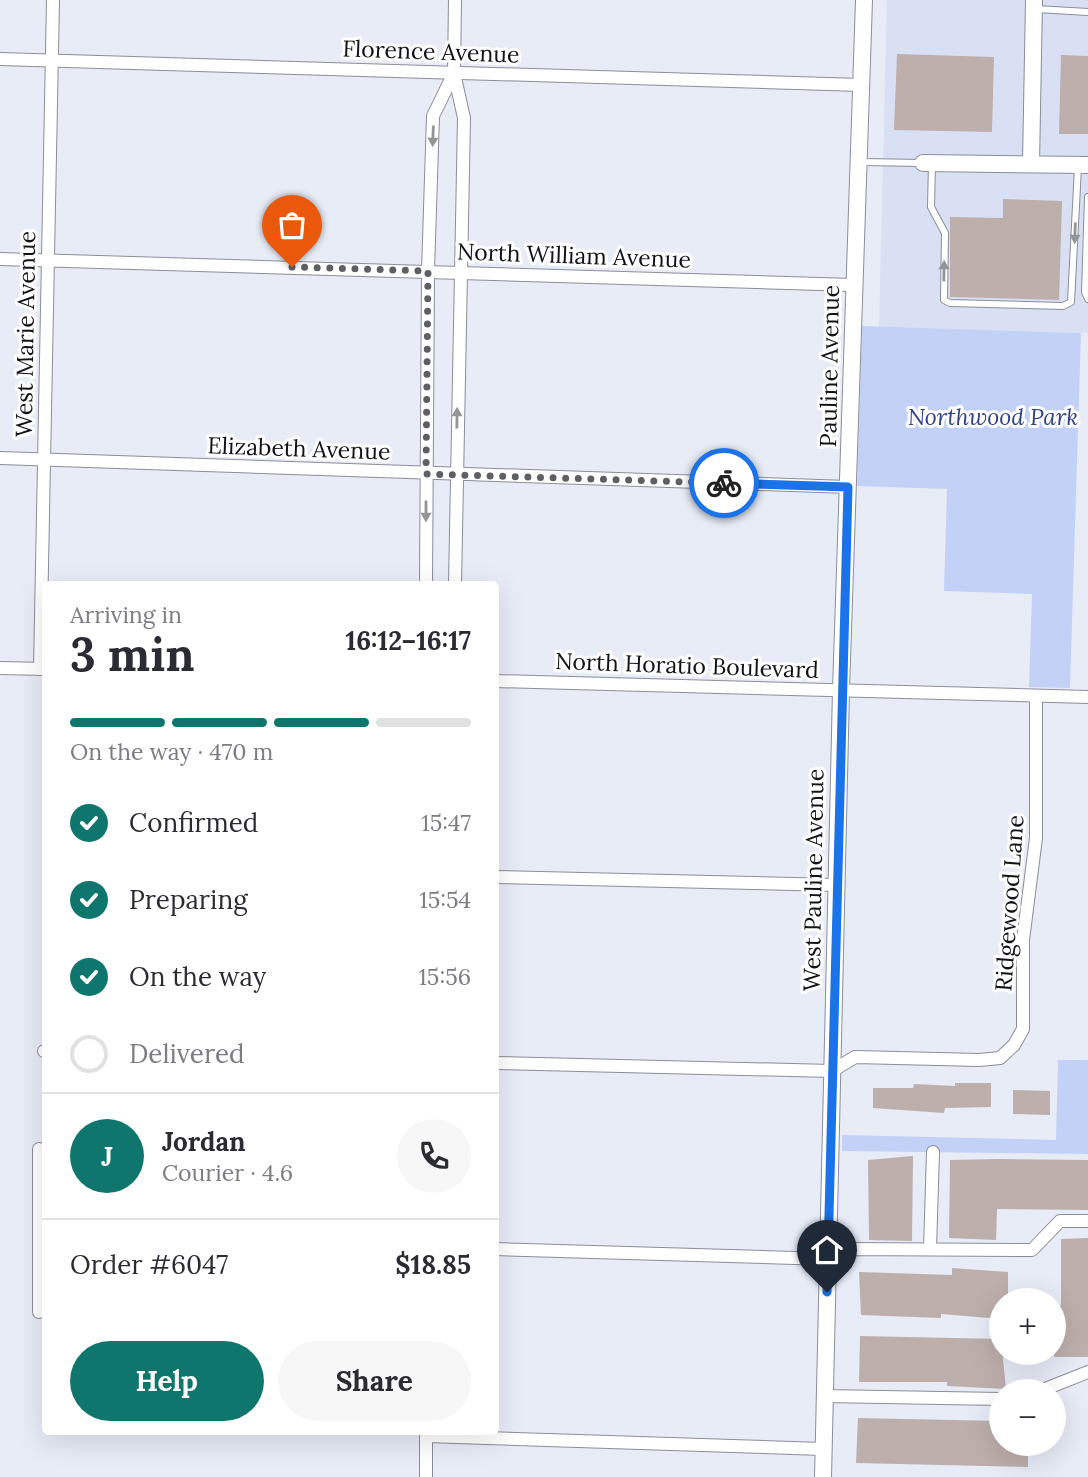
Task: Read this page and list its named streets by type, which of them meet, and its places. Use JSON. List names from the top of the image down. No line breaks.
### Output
{"streets":{"street":["Florence Avenue","North William Avenue","West Marie Avenue","Pauline Avenue","Elizabeth Avenue","North Horatio Boulevard","West Pauline Avenue","Ridgewood Lane"]},"crossings":[["Florence Avenue","West Marie Avenue"],["Florence Avenue","Pauline Avenue"],["North William Avenue","West Marie Avenue"],["North William Avenue","Pauline Avenue"],["West Marie Avenue","Elizabeth Avenue"],["Pauline Avenue","Elizabeth Avenue"],["Pauline Avenue","North Horatio Boulevard"],["Pauline Avenue","West Pauline Avenue"],["North Horatio Boulevard","West Pauline Avenue"],["North Horatio Boulevard","Ridgewood Lane"],["West Pauline Avenue","Ridgewood Lane"]],"parks":["Northwood Park"],"page":{"heading":["3 min","Arriving in","16:12–16:17"],"panel":["Jordan","Courier · 4.6","Order #6047","$18.85"],"bar":"On the way · 470 m","list":[["Confirmed","15:47"],["Preparing","15:54"],["On the way","15:56"],"Delivered"],"round":"J","map_buttons":["+","−"],"buttons":["Help","Share"]}}
